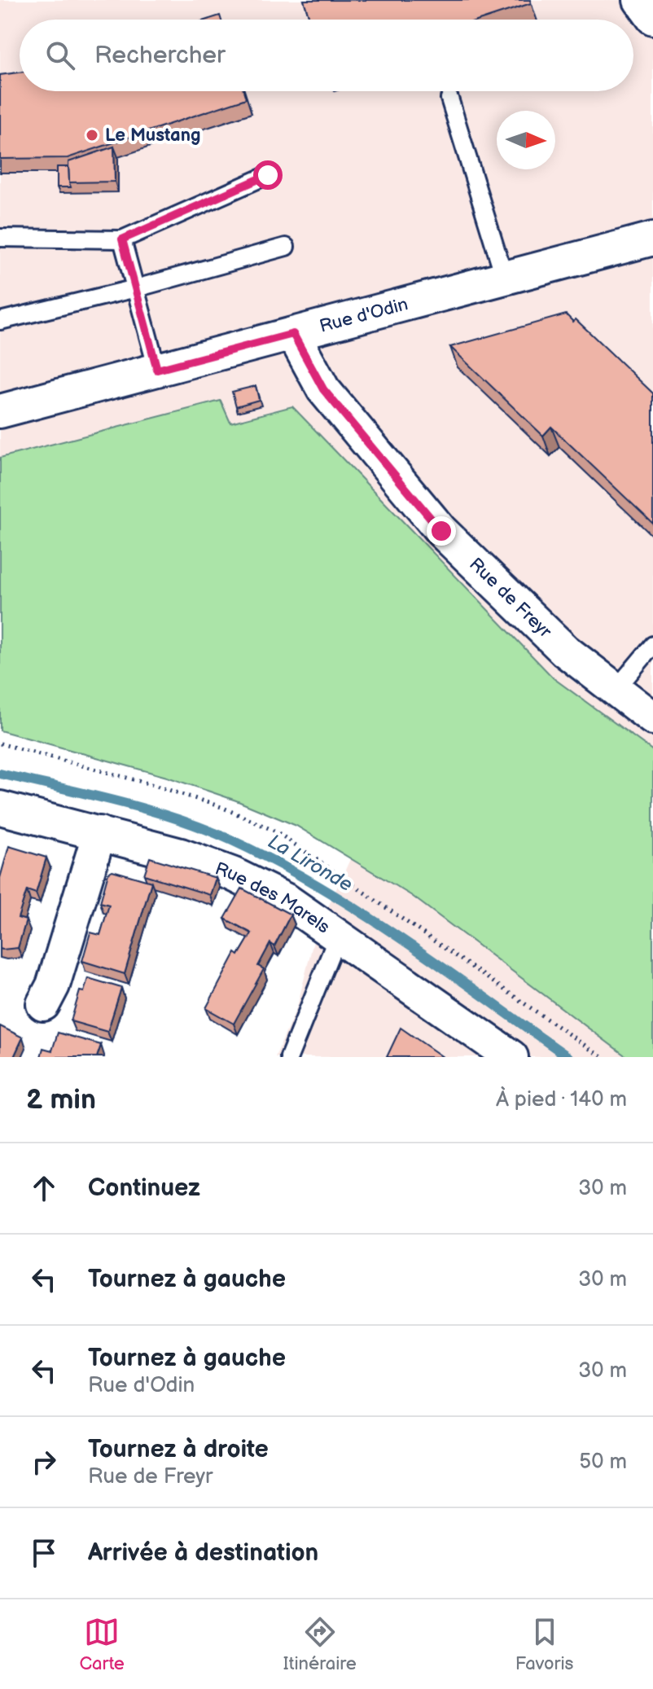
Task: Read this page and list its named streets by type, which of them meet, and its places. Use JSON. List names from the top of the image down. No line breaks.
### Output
{"streets":{"street":["Rue d'Odin","Rue de Freyr","Rue des Marels"]},"crossings":[["Rue d'Odin","Rue de Freyr"]],"water":["La Lironde"],"places":["Le Mustang"],"north":"right","page":{"search":"Rechercher","heading":["2 min","À pied · 140 m"],"list":[["Continuez","30 m"],["Tournez à gauche","30 m"],["Tournez à gauche","Rue d'Odin","30 m"],["Tournez à droite","Rue de Freyr","50 m"],"Arrivée à destination"],"nav":["Carte","Itinéraire","Favoris"]}}
